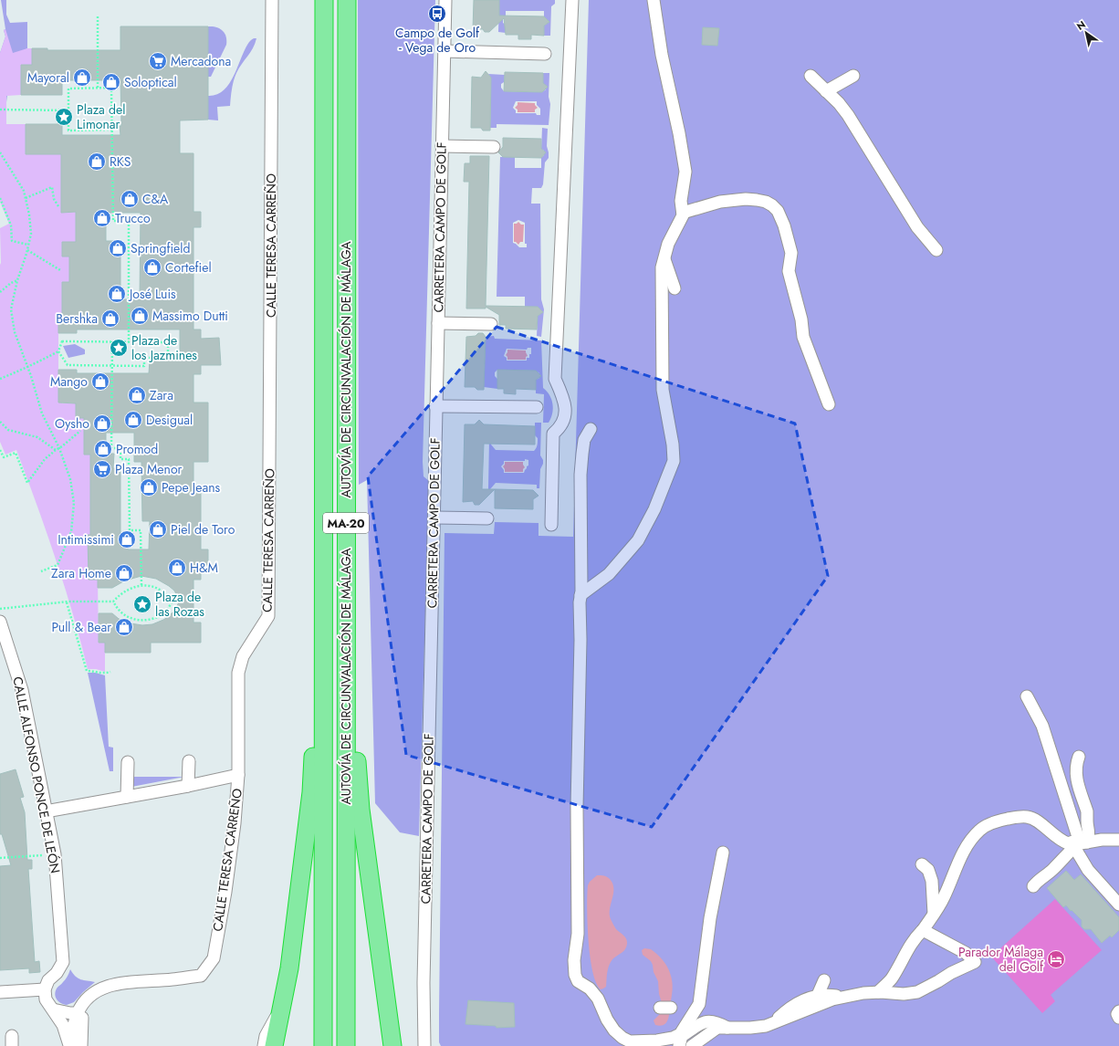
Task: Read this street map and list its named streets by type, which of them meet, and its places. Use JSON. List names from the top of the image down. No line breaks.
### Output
{"streets":{"highway":["AUTOVÍA DE CIRCUNVALACIÓN DE MÁLAGA","MA-20"],"street":["CARRETERA CAMPO DE GOLF","CALLE TERESA CARREÑO","CALLE ALFONSO PONCE DE LEÓN"]},"places":{"bus stop":["Campo de Golf - Vega de Oro"],"supermarket":["Mercadona","Plaza Menor"],"shop":["Mayoral","Soloptical","RKS","C&A","Trucco","Springfield","Cortefiel","José Luis","Massimo Dutti","Bershka","Mango","Zara","Desigual","Oysho","Promod","Pepe Jeans","Piel de Toro","Intimissimi","H&M","Zara Home","Pull & Bear"],"place":["Plaza del Limonar","Plaza de los Jazmines","Plaza de las Rozas"],"hotel":["Parador Málaga del Golf"]},"north":"top left"}
